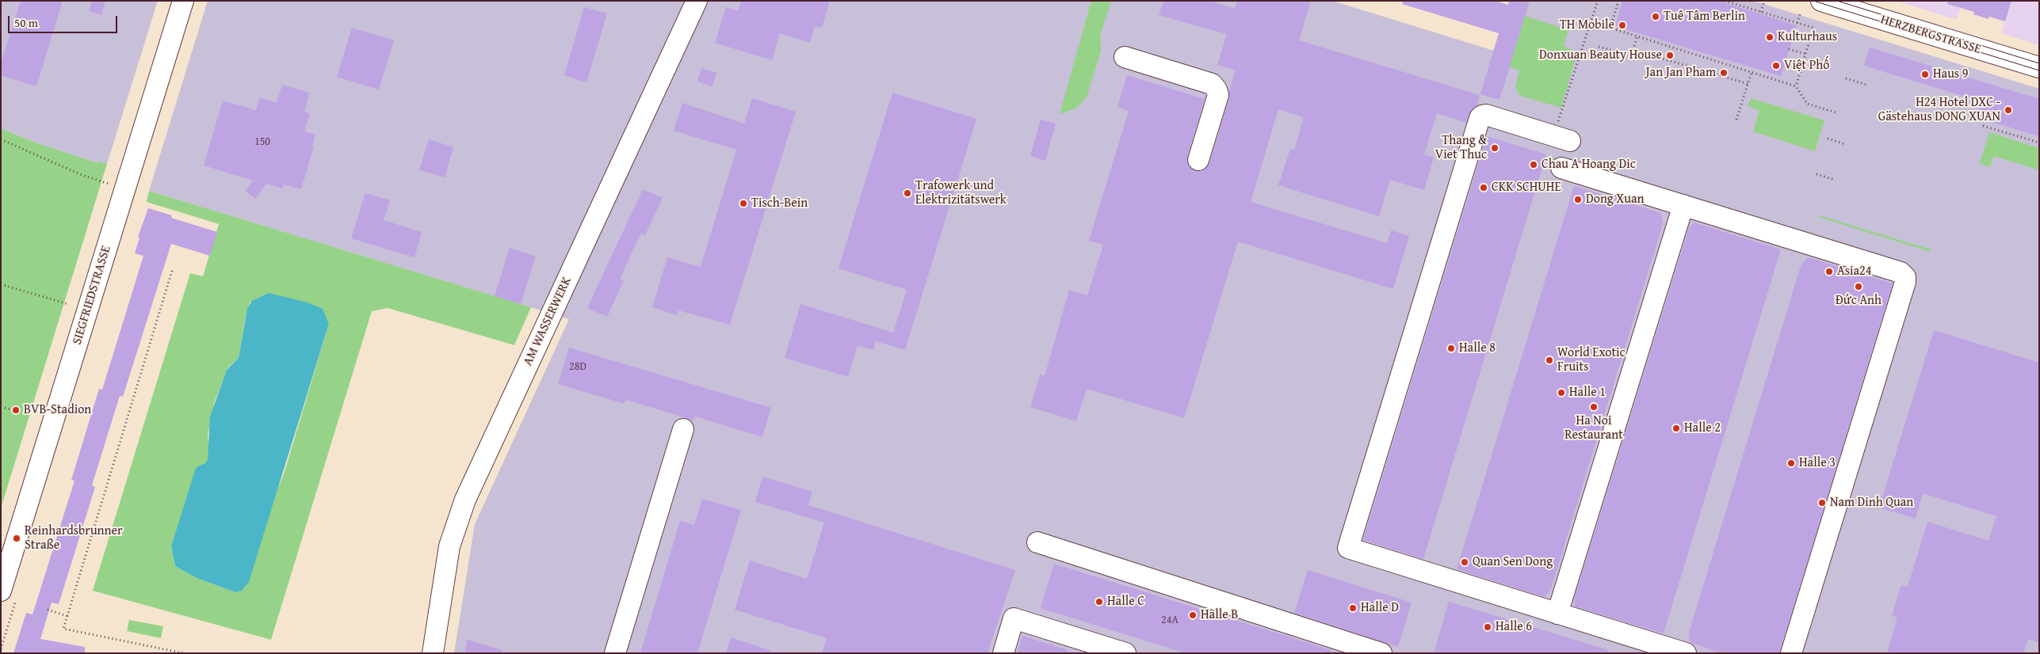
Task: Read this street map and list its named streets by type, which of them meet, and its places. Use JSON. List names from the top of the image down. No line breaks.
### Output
{"streets":{"street":["HERZBERGSTRASSE","SIEGFRIEDSTRASSE","AM WASSERWERK"]},"places":["Tuê Tâm Berlin","TH Mobile","Kulturhaus","Donxuan Beauty House","Việt Phố","Jan Jan Pham","Haus 9","H24 Hotel DXC - Gästehaus DONG XUAN","Thang & Viet Thuc","Chau A Hoang Dic","CKK SCHUHE","Trafowerk und Elektrizitätswerk","Dong Xuan","Tisch-Bein","Asia24","Đức Anh","Halle 8","World Exotic Fruits","Halle 1","Ha Noi Restaurant","BVB-Stadion","Halle 2","Halle 3","Nam Dinh Quan","Reinhardsbrunner Straße","Quan Sen Dong","Halle C","Halle D","Halle B","Halle 6"],"house_numbers":["150","28D","24A"],"scale_bar":"50 m"}
